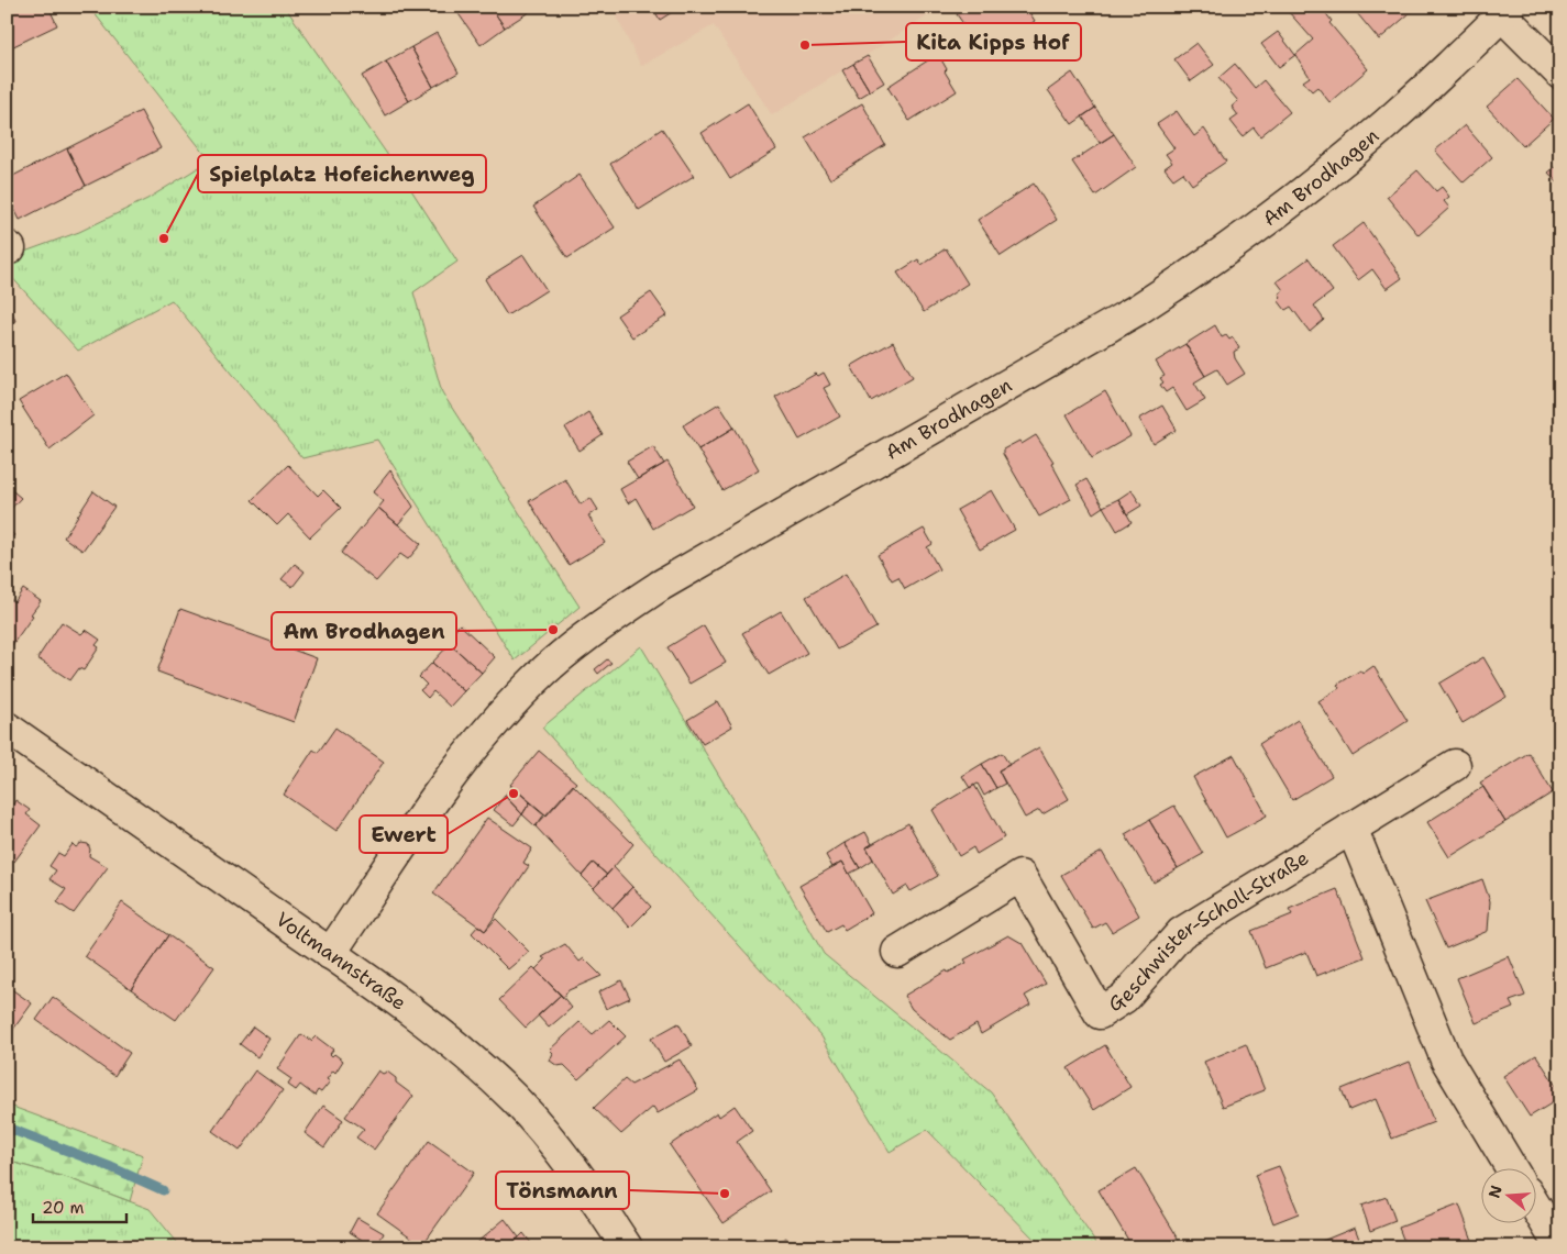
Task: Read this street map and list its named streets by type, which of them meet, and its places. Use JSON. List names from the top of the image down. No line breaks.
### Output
{"streets":{"street":["Am Brodhagen","Geschwister-Scholl-Straße","Voltmannstraße"]},"crossings":[["Am Brodhagen","Voltmannstraße"]],"places":["Kita Kipps Hof","Spielplatz Hofeichenweg","Am Brodhagen","Ewert","Tönsmann"],"scale_bar":"20 m","north":"left"}
